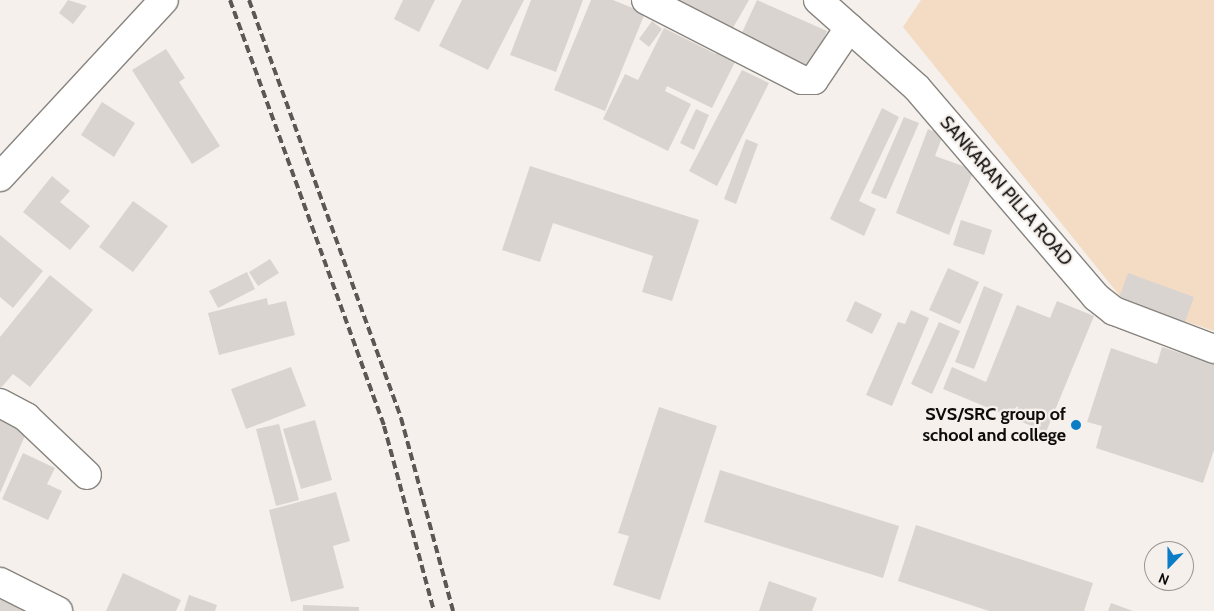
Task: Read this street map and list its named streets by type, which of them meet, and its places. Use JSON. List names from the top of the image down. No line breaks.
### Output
{"streets":{"street":["SANKARAN PILLA ROAD"]},"places":["SVS/SRC group of school and college"],"north":"bottom"}
